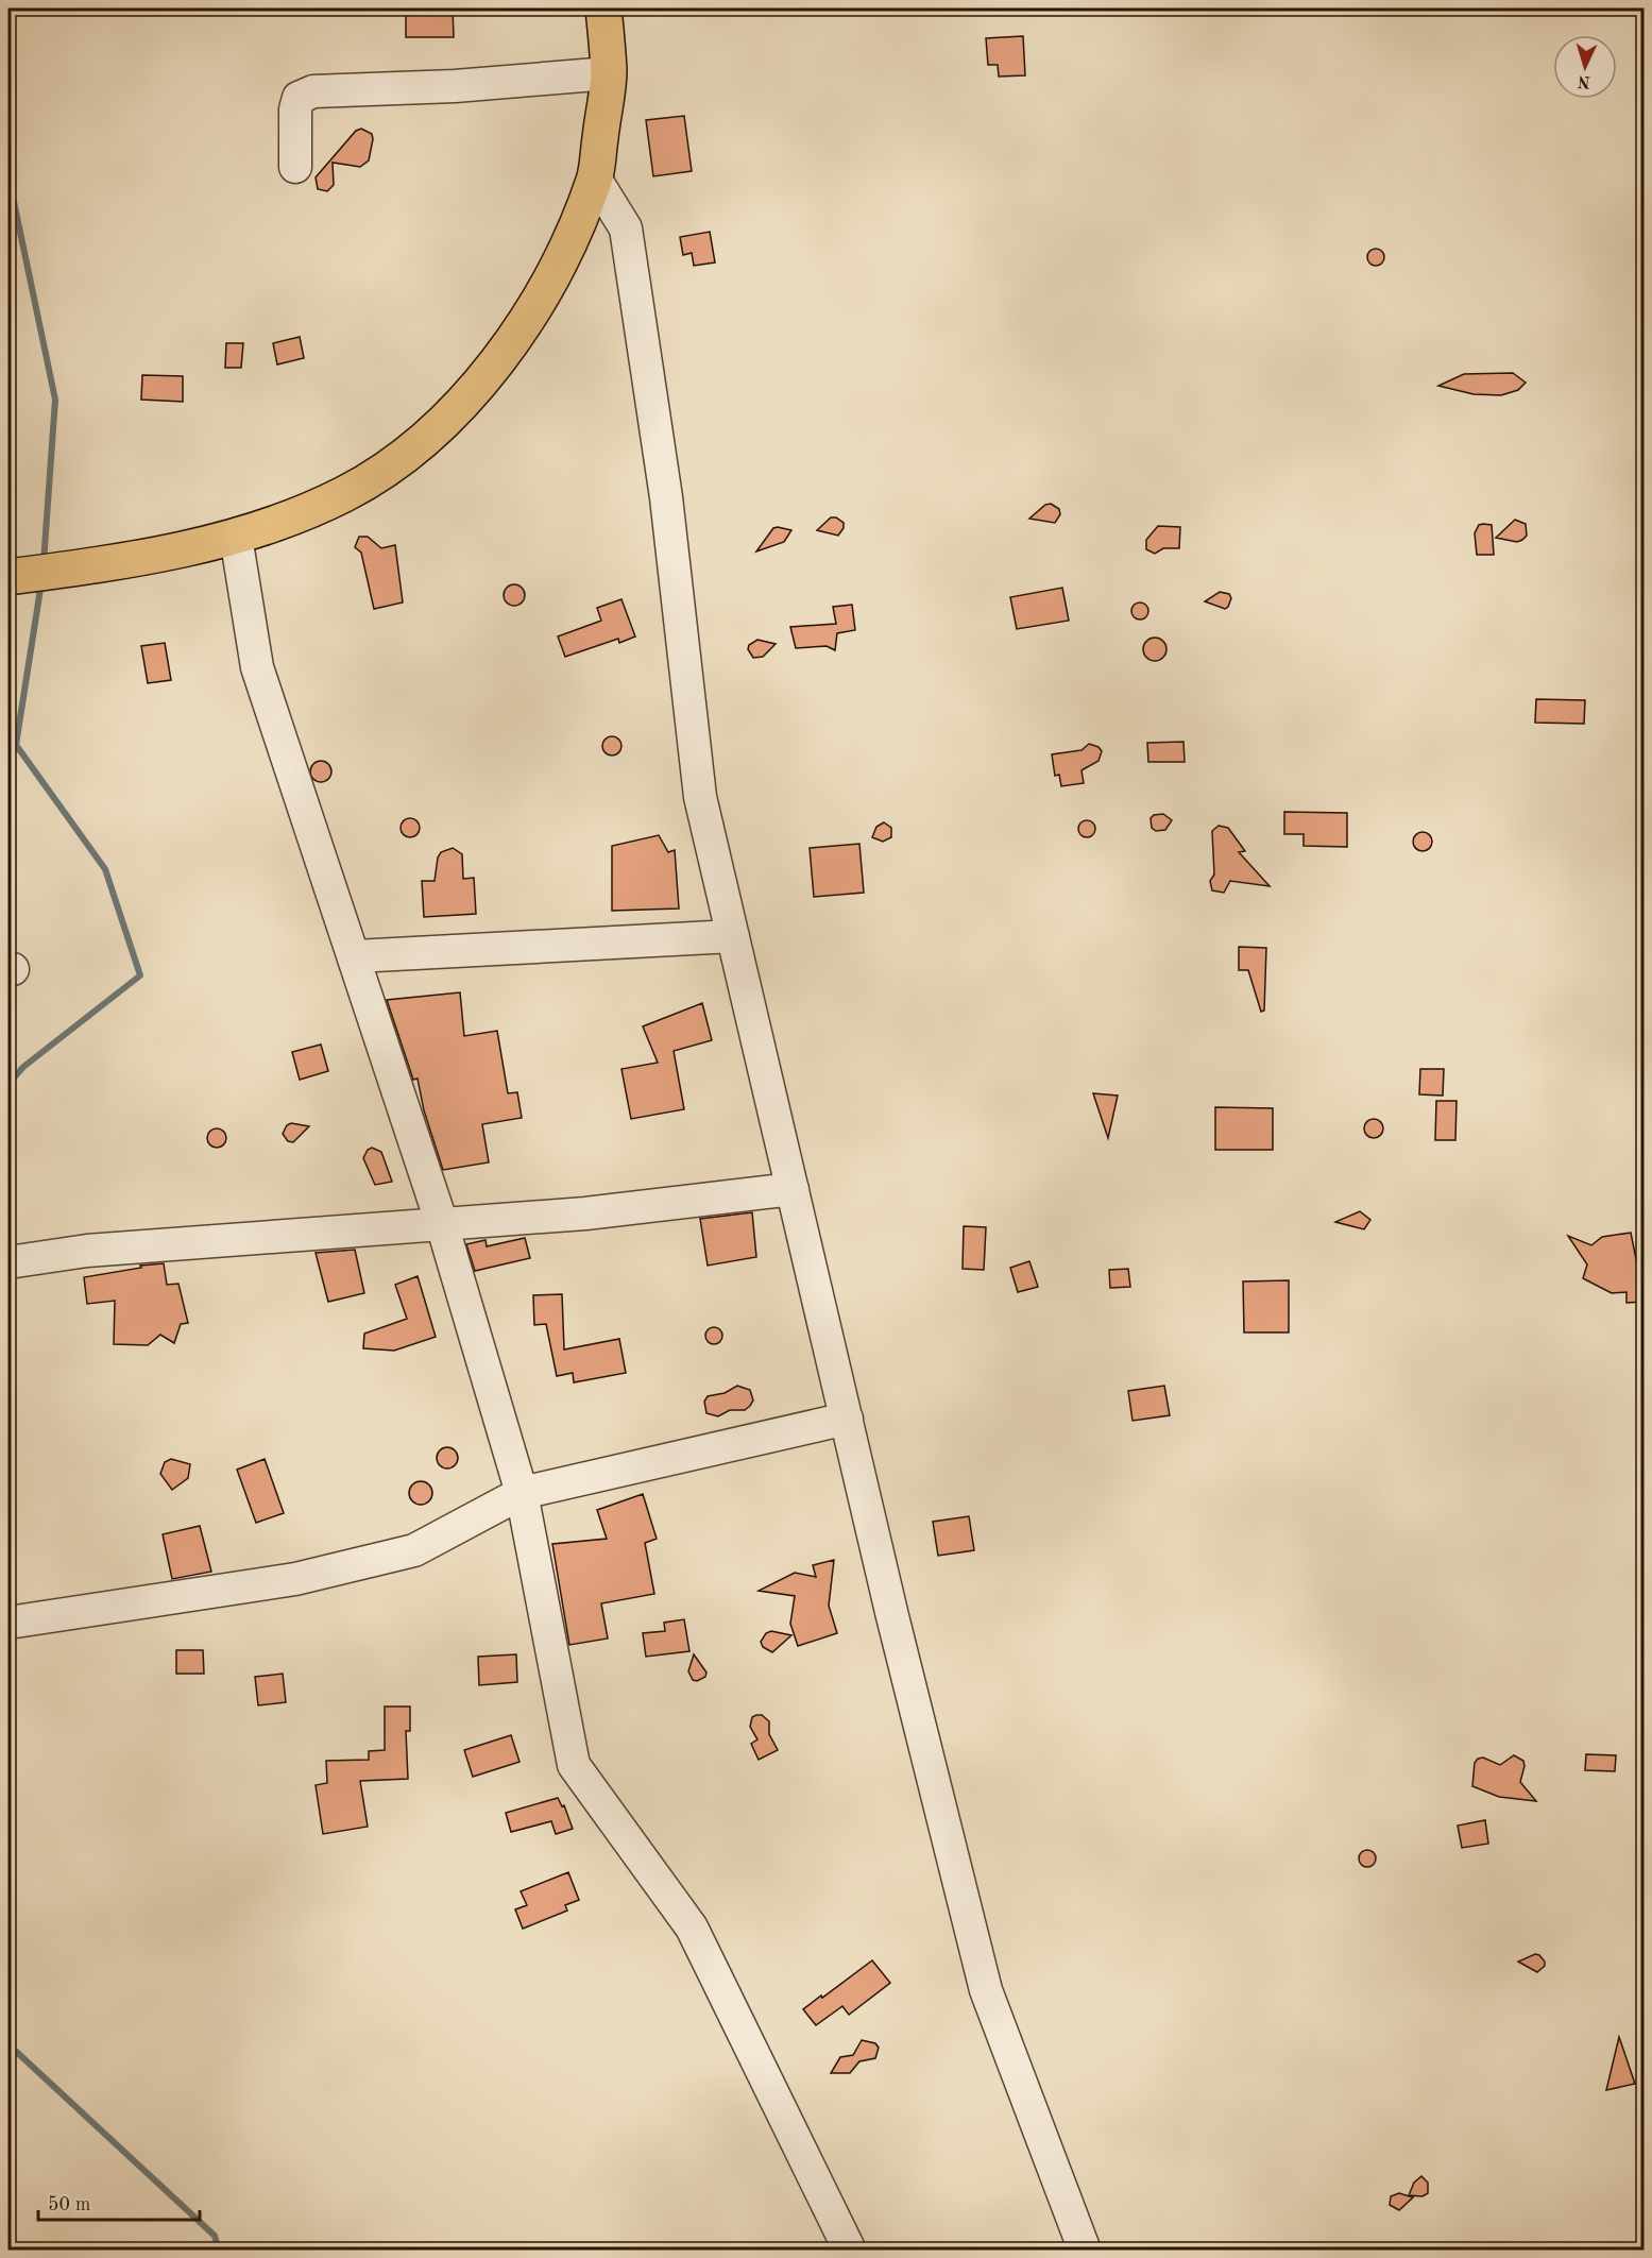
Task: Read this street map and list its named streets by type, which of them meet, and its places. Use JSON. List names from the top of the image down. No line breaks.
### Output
{"scale_bar":"50 m","north":"bottom"}
